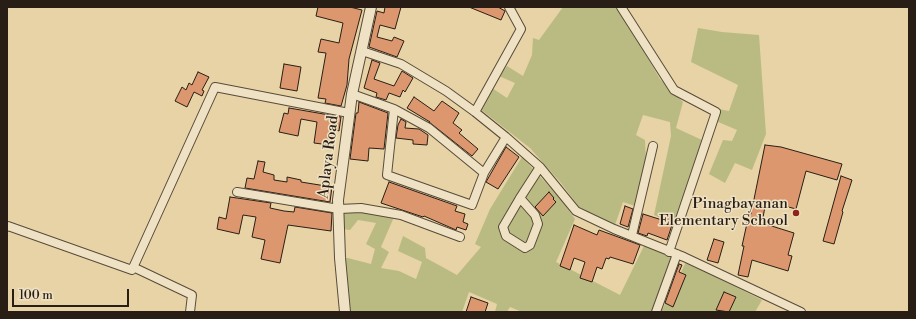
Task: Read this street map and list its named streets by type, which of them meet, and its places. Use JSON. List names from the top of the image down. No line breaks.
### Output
{"streets":{"street":["Aplaya Road"]},"places":["Pinagbayanan Elementary School"],"scale_bar":"100 m"}
